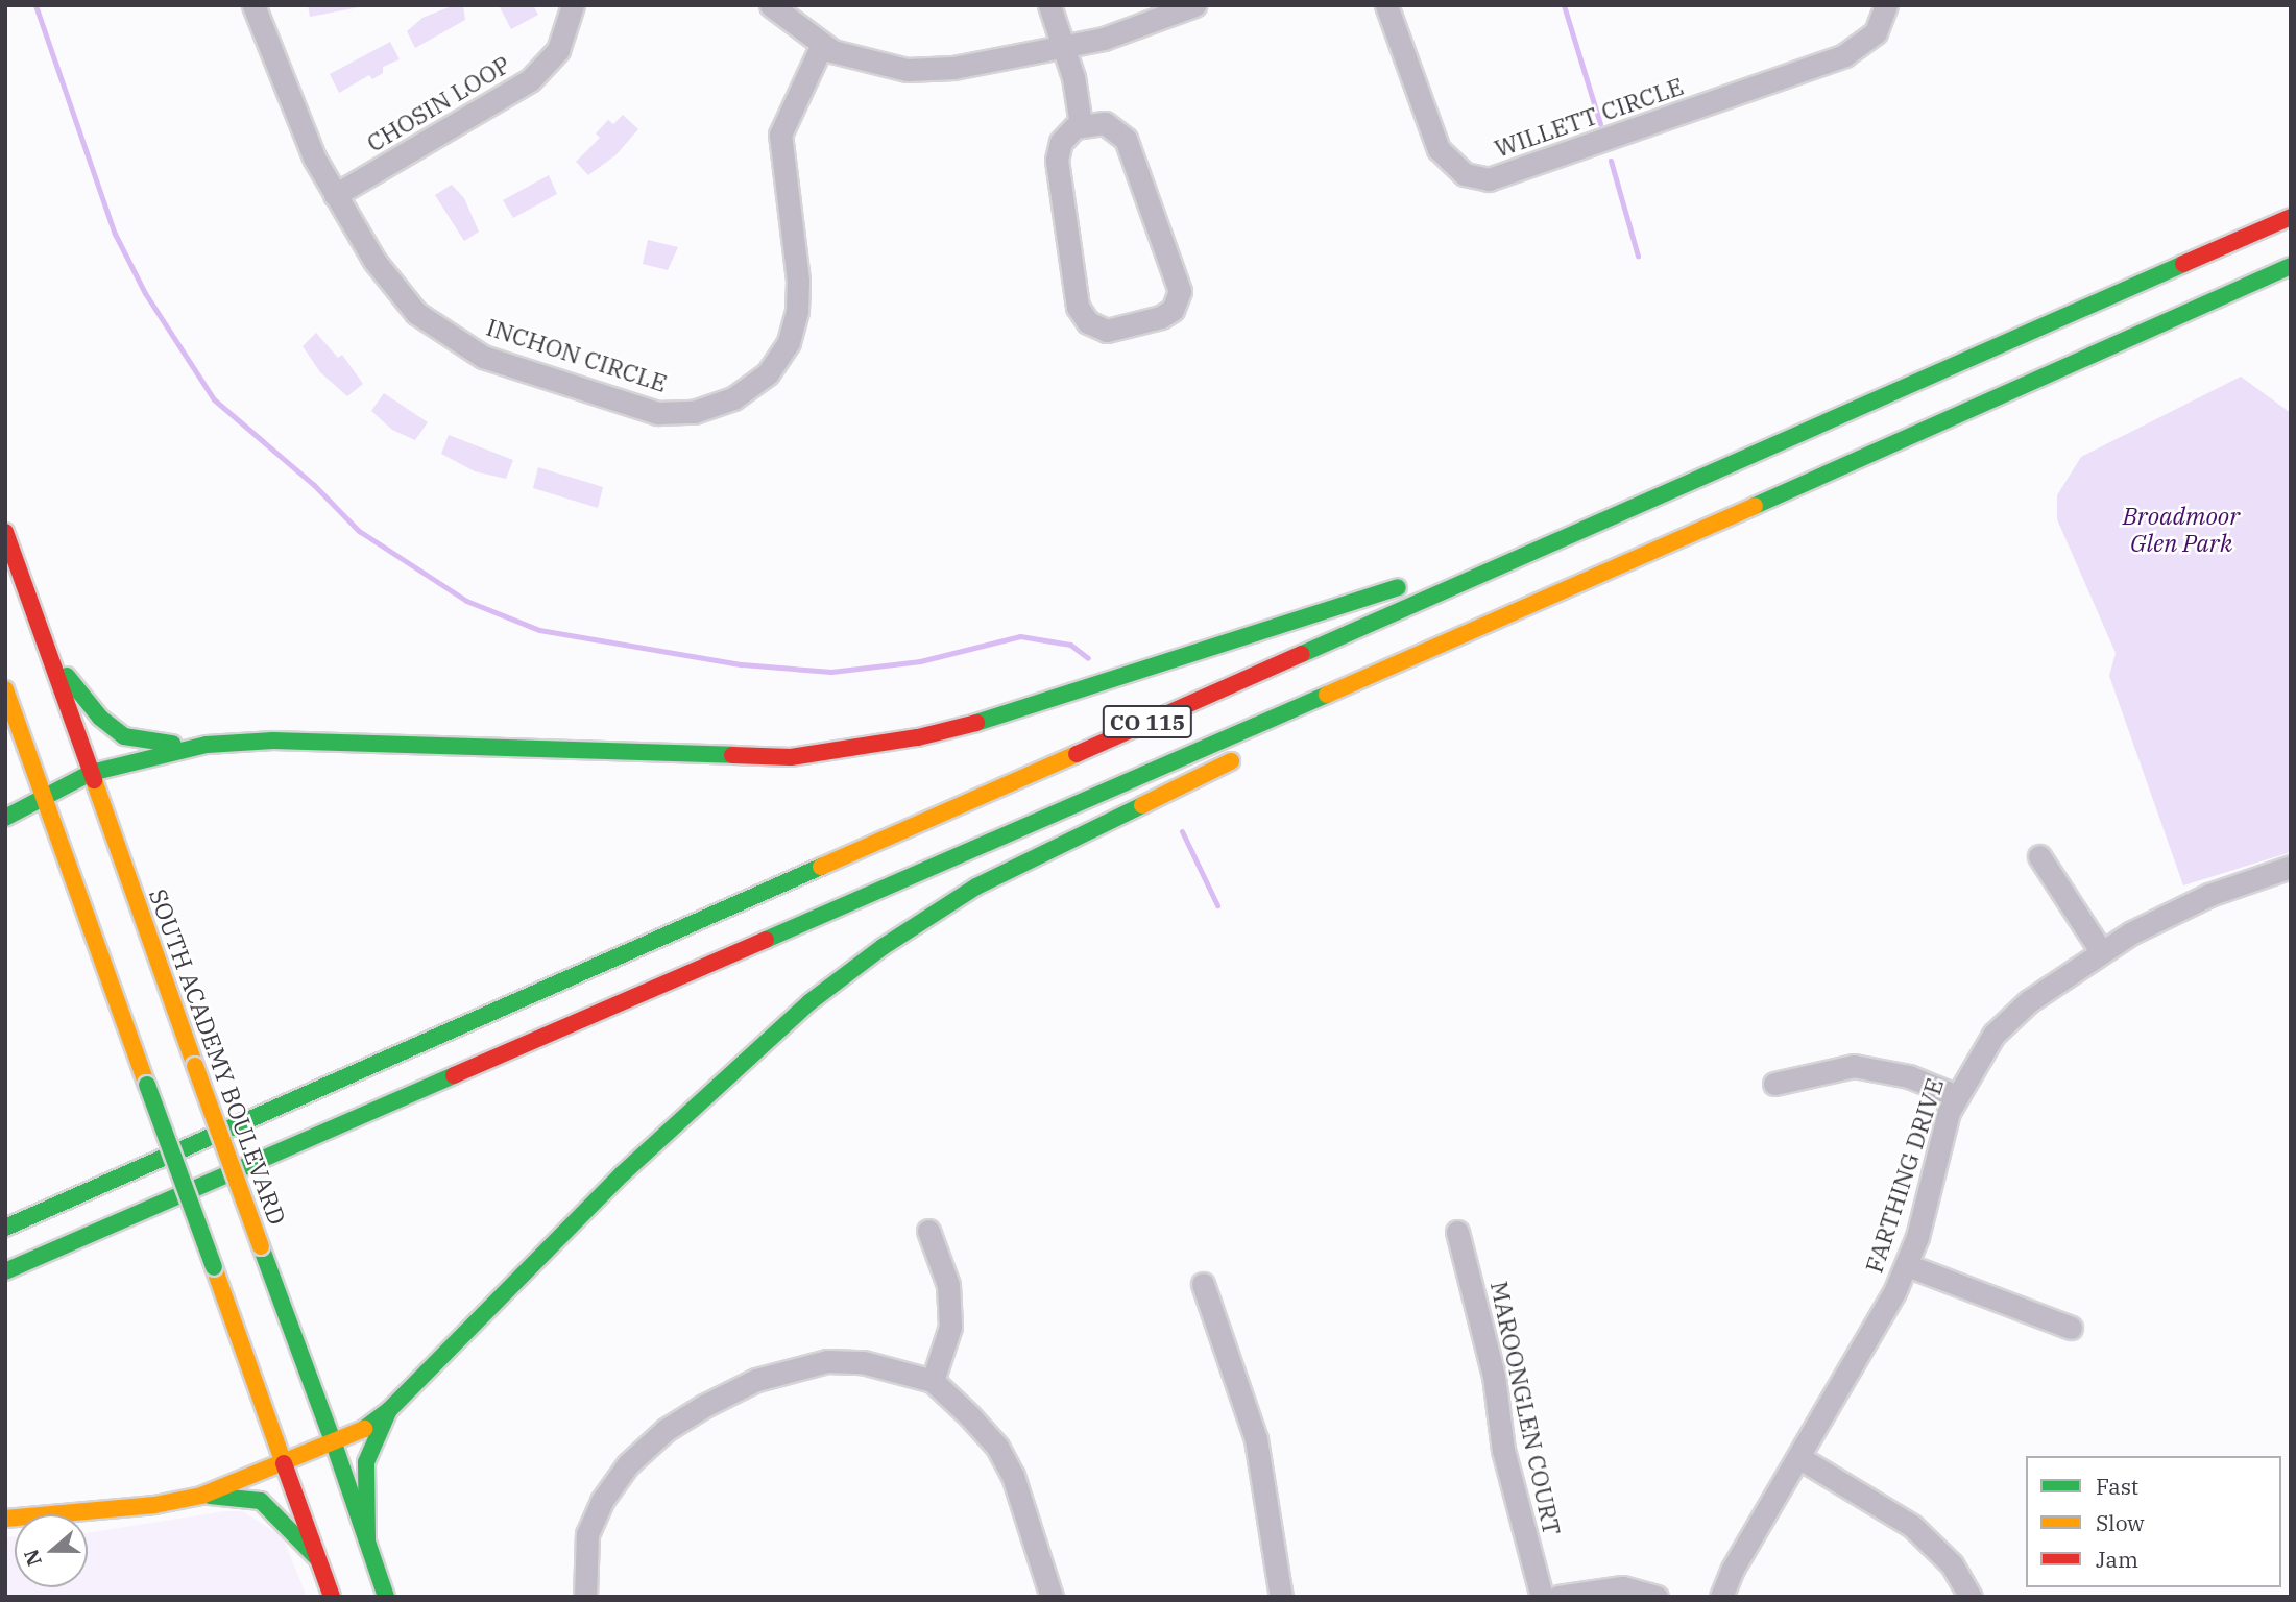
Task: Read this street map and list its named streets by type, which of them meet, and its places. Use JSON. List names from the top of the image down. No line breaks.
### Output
{"streets":{"main road":["CO 115","SOUTH ACADEMY BOULEVARD"],"street":["CHOSIN LOOP","WILLETT CIRCLE","INCHON CIRCLE","FARTHING DRIVE","MAROONGLEN COURT"]},"crossings":[["CHOSIN LOOP","INCHON CIRCLE"]],"parks":["Broadmoor Glen Park"],"legend":["Fast","Slow","Jam"],"north":"left"}
